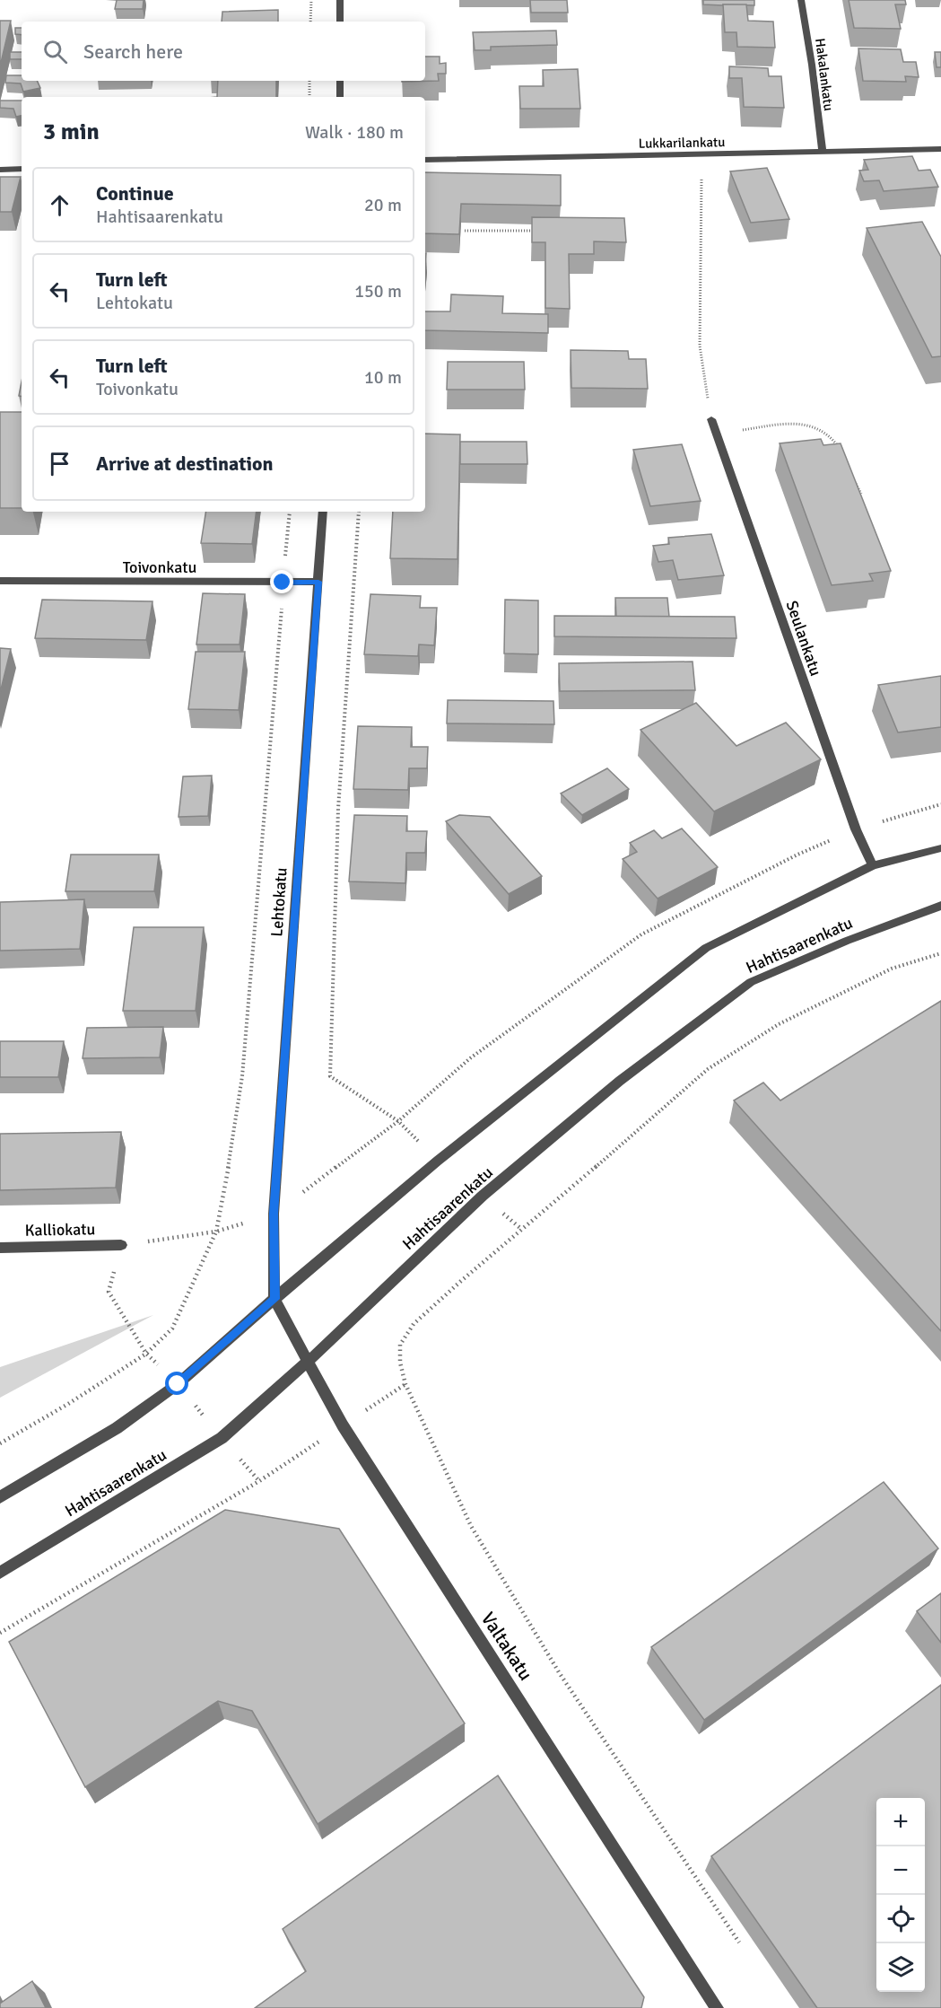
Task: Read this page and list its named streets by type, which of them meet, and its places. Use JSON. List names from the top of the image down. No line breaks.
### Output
{"streets":{"street":["Hakalankatu","Lukkarilankatu","Toivonkatu","Seulankatu","Lehtokatu","Hahtisaarenkatu","Kalliokatu","Valtakatu"]},"crossings":[["Hakalankatu","Lukkarilankatu"],["Toivonkatu","Lehtokatu"],["Lehtokatu","Valtakatu"],["Hahtisaarenkatu","Valtakatu"]],"page":{"search":"Search here","heading":["3 min","Walk · 180 m"],"list":[["Continue","Hahtisaarenkatu","20 m"],["Turn left","Lehtokatu","150 m"],["Turn left","Toivonkatu","10 m"],"Arrive at destination"],"map_buttons":["+","−"]}}
